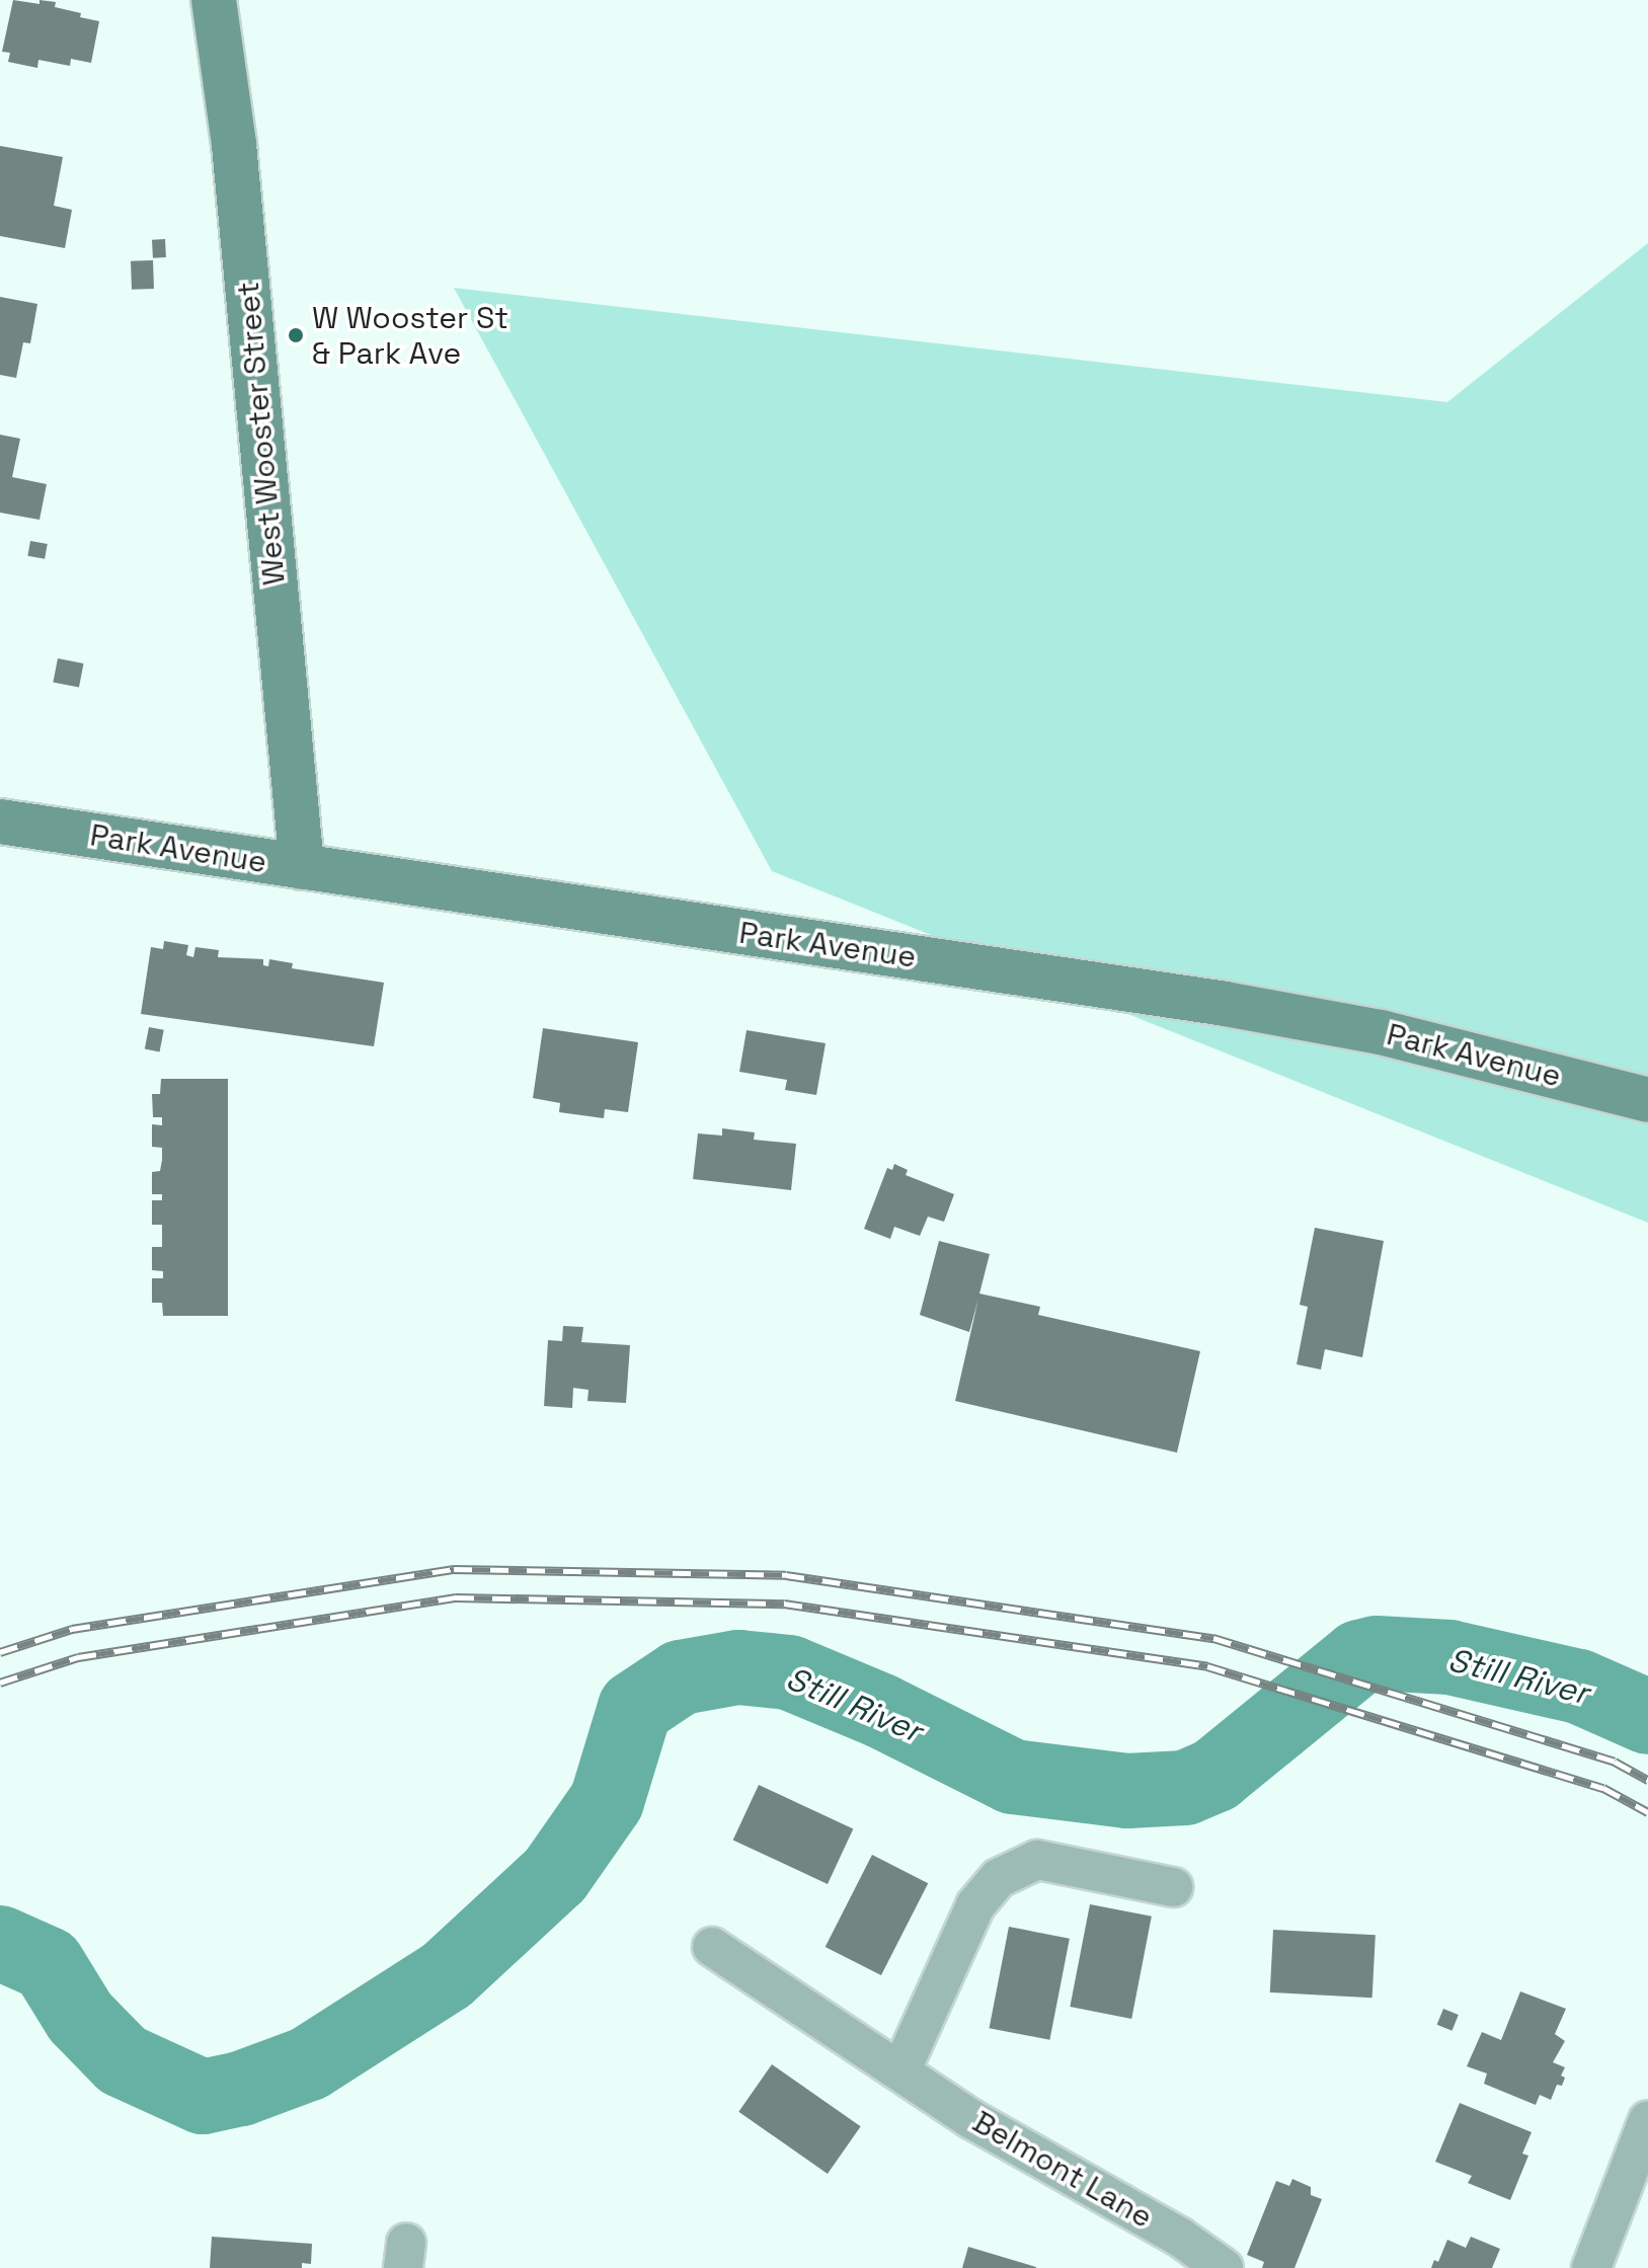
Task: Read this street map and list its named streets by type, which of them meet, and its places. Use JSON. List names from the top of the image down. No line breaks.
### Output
{"streets":{"main road":["West Wooster Street","Park Avenue"],"street":["Belmont Lane"]},"crossings":[["West Wooster Street","Park Avenue"]],"water":["Still River"],"places":["W Wooster St & Park Ave"]}
